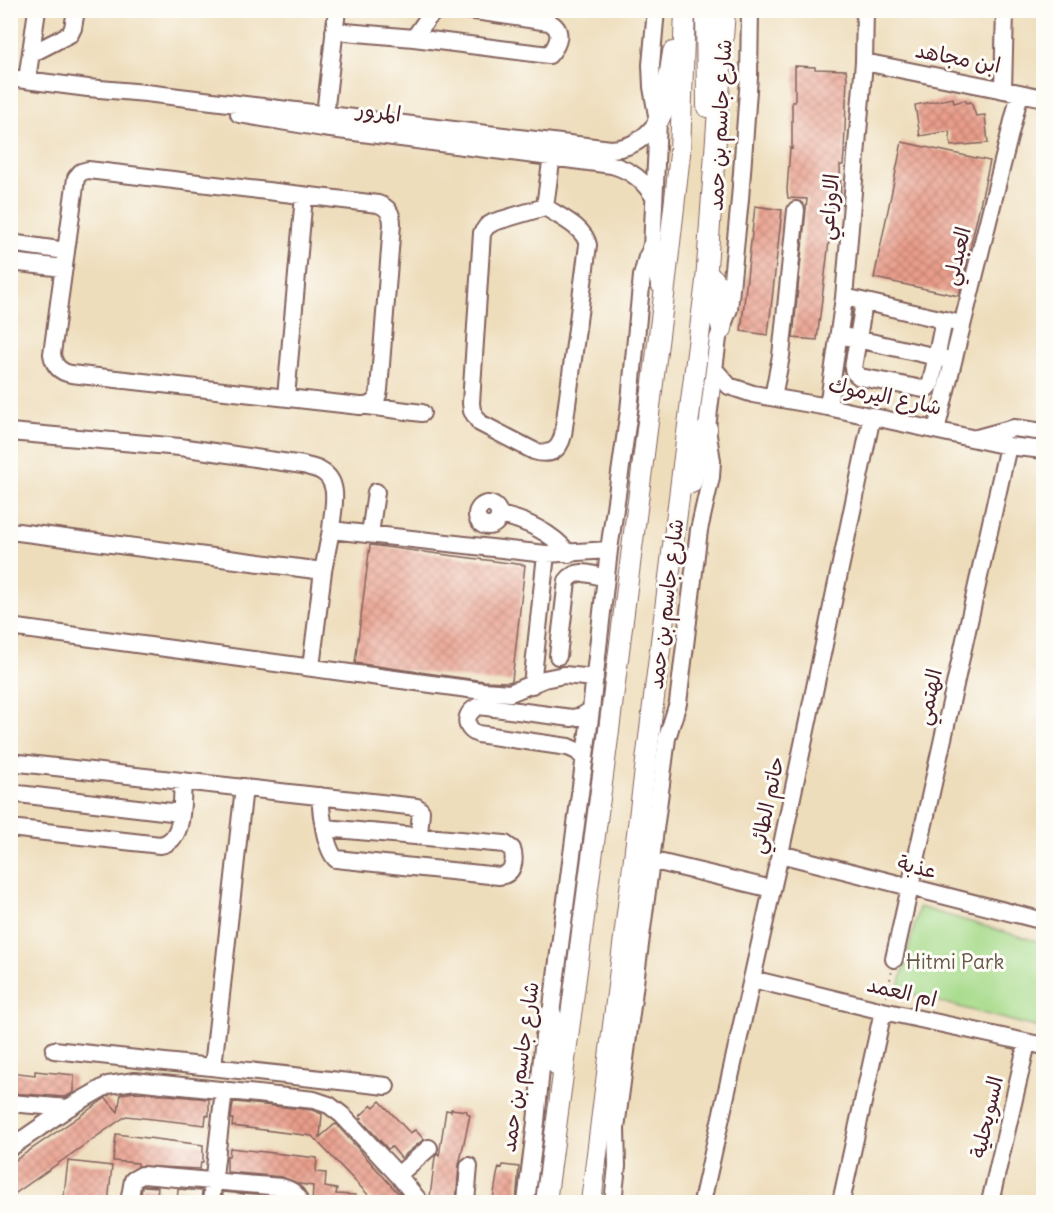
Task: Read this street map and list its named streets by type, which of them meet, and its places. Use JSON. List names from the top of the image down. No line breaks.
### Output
{"streets":{"main road":["شارع جاسم بن حمد"],"street":["ابن مجاهد","المرور","الاوزاعي","العبدلي","شارع اليرموك","الهتمي","حاتم الطائي","عذبة","ام العمد","السويحلية"]},"crossings":[["ابن مجاهد","الاوزاعي"],["ابن مجاهد","العبدلي"],["المرور","شارع جاسم بن حمد"],["الاوزاعي","شارع اليرموك"],["العبدلي","شارع اليرموك"],["شارع اليرموك","الهتمي"],["شارع اليرموك","حاتم الطائي"],["الهتمي","عذبة"],["حاتم الطائي","عذبة"],["حاتم الطائي","ام العمد"],["ام العمد","السويحلية"]],"parks":["Hitmi Park"]}
